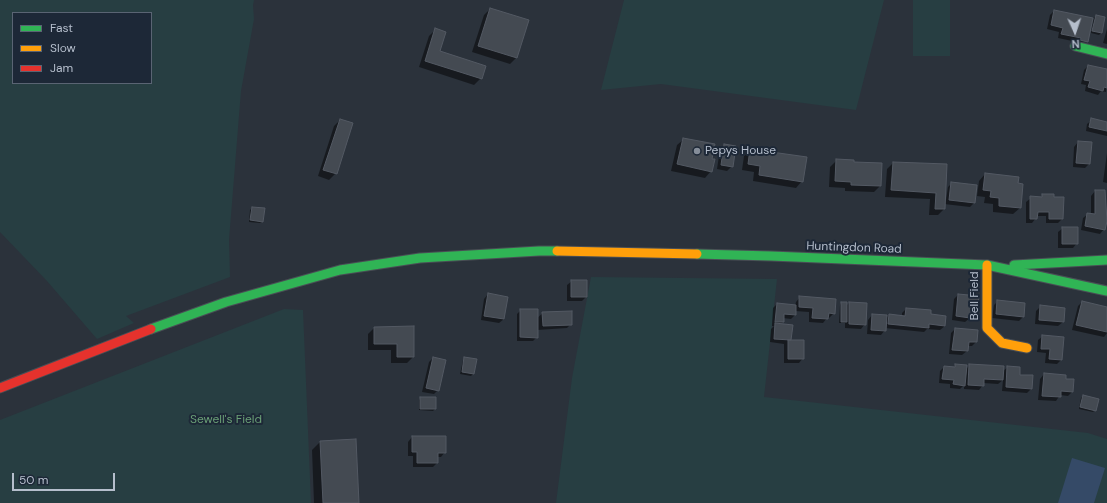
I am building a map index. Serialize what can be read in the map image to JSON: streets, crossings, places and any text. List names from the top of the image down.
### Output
{
  "streets": {
    "main road": ["Huntingdon Road", "Bell Field"]
  },
  "crossings": [
    ["Huntingdon Road", "Bell Field"]
  ],
  "parks": ["Sewell's Field"],
  "places": ["Pepys House"],
  "legend": ["Fast", "Slow", "Jam"],
  "scale_bar": "50 m",
  "north": "bottom"
}
